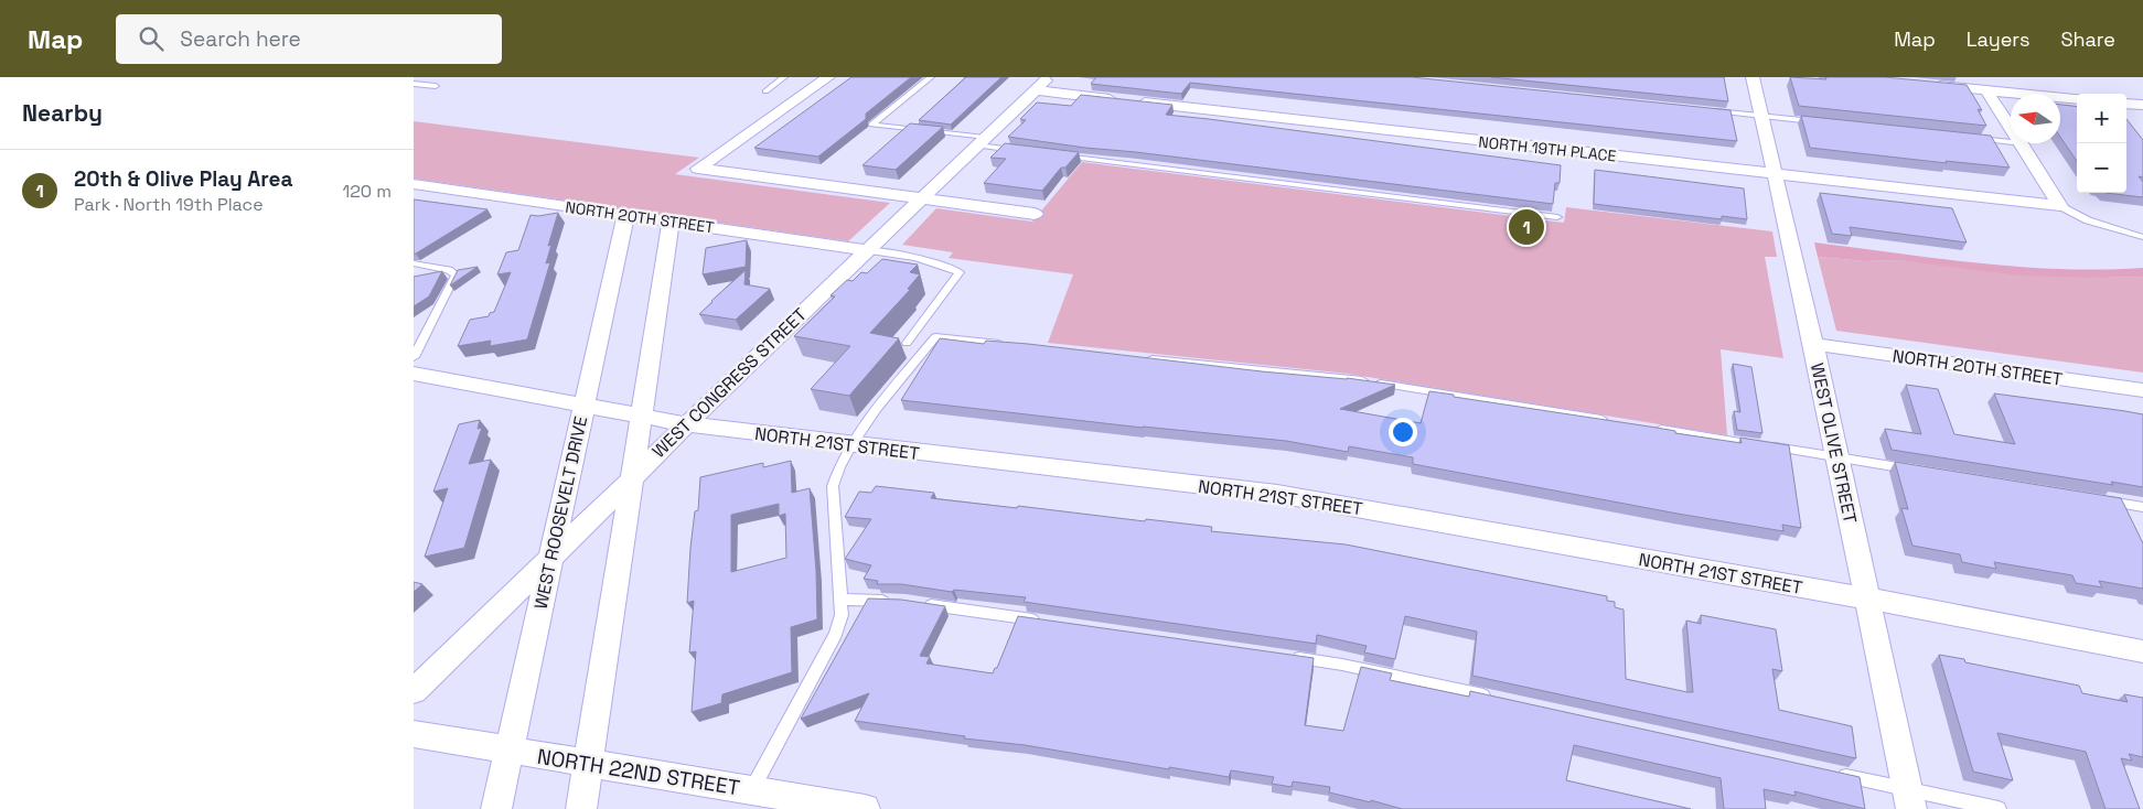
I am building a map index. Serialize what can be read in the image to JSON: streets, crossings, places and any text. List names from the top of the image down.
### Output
{
  "streets": {
    "street": [
      "NORTH 19TH PLACE",
      "NORTH 20TH STREET",
      "WEST CONGRESS STREET",
      "NORTH 21ST STREET",
      "WEST OLIVE STREET",
      "WEST ROOSEVELT DRIVE",
      "NORTH 22ND STREET"
    ]
  },
  "crossings": [
    ["NORTH 19TH PLACE", "WEST CONGRESS STREET"],
    ["NORTH 19TH PLACE", "WEST OLIVE STREET"],
    ["NORTH 20TH STREET", "WEST CONGRESS STREET"],
    ["NORTH 20TH STREET", "WEST OLIVE STREET"],
    ["NORTH 20TH STREET", "WEST ROOSEVELT DRIVE"],
    ["WEST CONGRESS STREET", "NORTH 21ST STREET"],
    ["WEST CONGRESS STREET", "WEST ROOSEVELT DRIVE"],
    ["NORTH 21ST STREET", "WEST OLIVE STREET"],
    ["NORTH 21ST STREET", "WEST ROOSEVELT DRIVE"],
    ["WEST ROOSEVELT DRIVE", "NORTH 22ND STREET"]
  ],
  "north": "left",
  "page": {
    "header": "Map",
    "search": "Search here",
    "nav": ["Map", "Layers", "Share"],
    "heading": "Nearby",
    "map_buttons": ["+", "−"],
    "list": [
      {
        "mark": "1",
        "name": "20th & Olive Play Area",
        "note": "Park · North 19th Place",
        "value": "120 m"
      }
    ],
    "pins": "1"
  }
}
